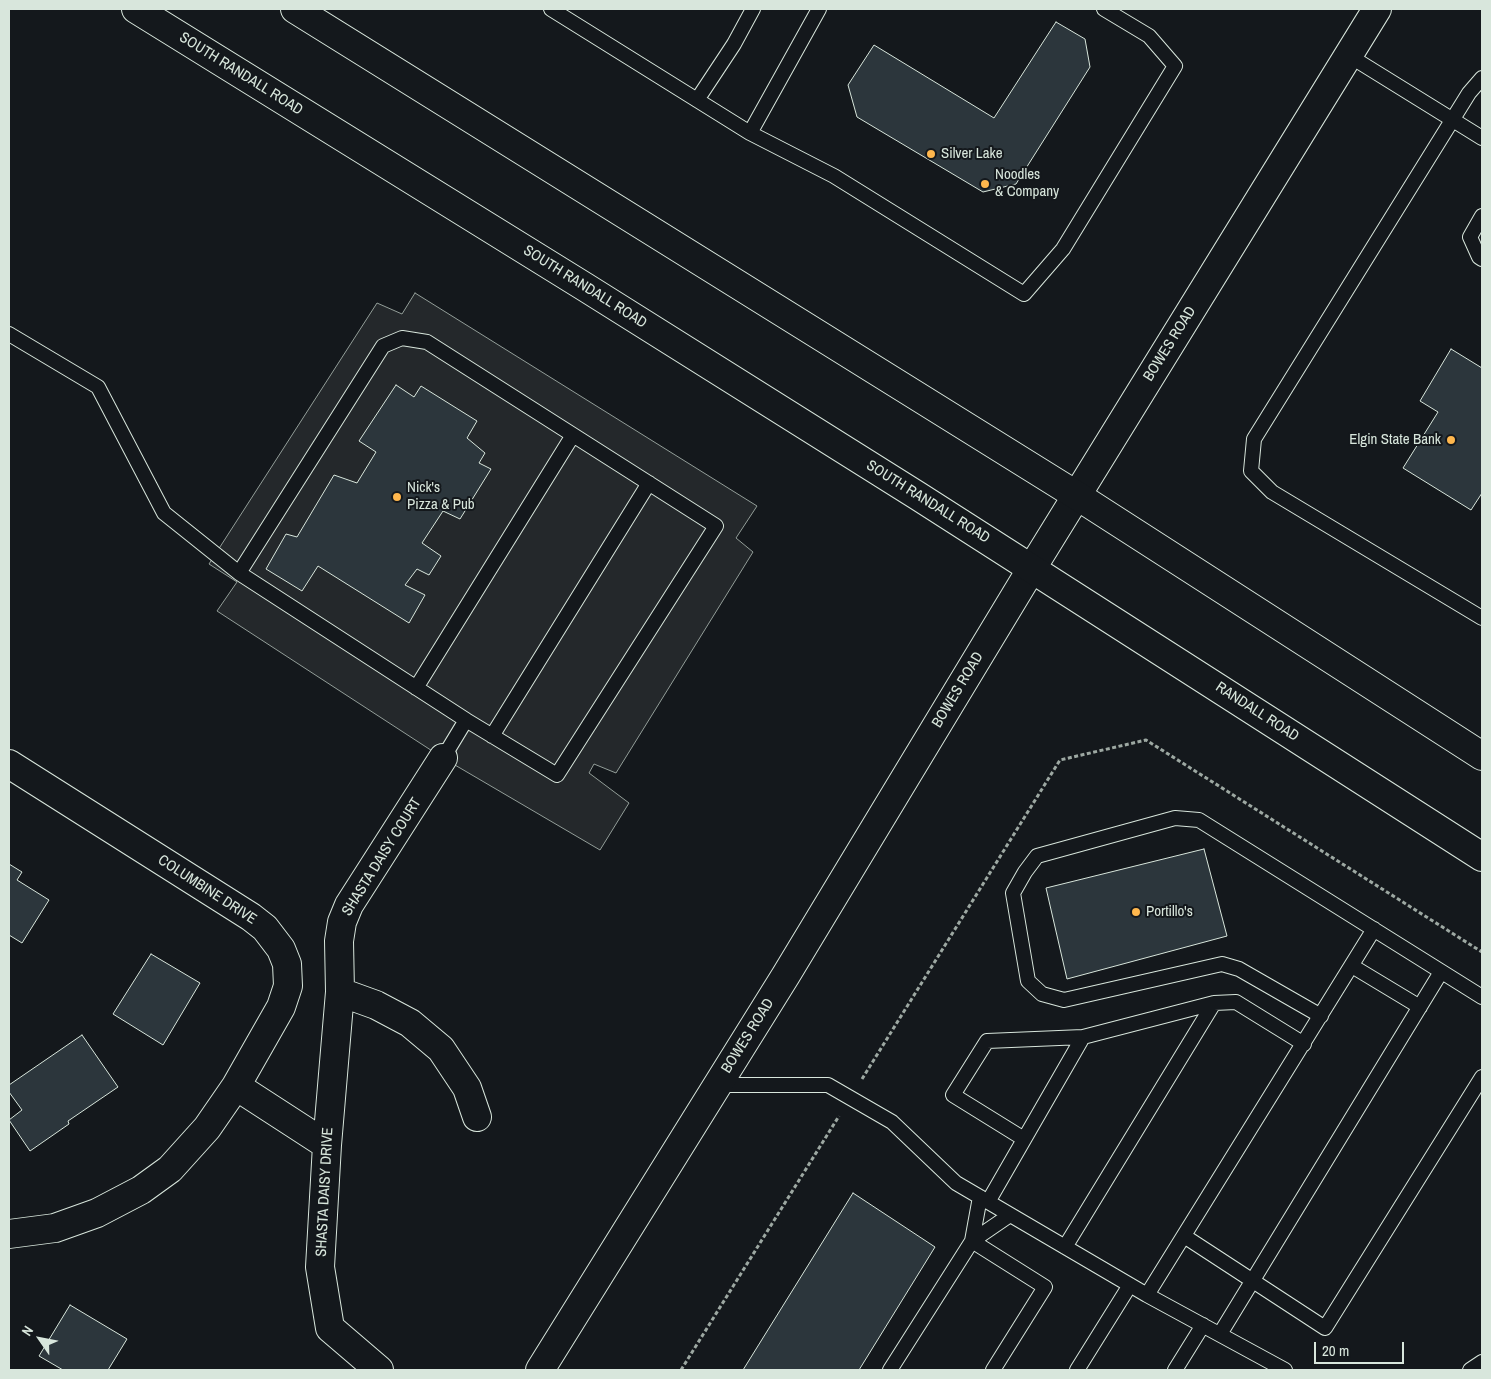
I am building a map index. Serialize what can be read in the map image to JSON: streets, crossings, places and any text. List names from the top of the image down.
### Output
{
  "streets": {
    "main road": [
      "SOUTH RANDALL ROAD",
      "BOWES ROAD",
      "RANDALL ROAD",
      "SHASTA DAISY COURT",
      "COLUMBINE DRIVE",
      "SHASTA DAISY DRIVE"
    ]
  },
  "crossings": [
    ["SOUTH RANDALL ROAD", "BOWES ROAD"],
    ["SOUTH RANDALL ROAD", "RANDALL ROAD"],
    ["BOWES ROAD", "RANDALL ROAD"],
    ["SHASTA DAISY COURT", "SHASTA DAISY DRIVE"]
  ],
  "places": [
    "Silver Lake",
    "Noodles & Company",
    "Elgin State Bank",
    "Nick's Pizza & Pub",
    "Portillo's"
  ],
  "scale_bar": "20 m",
  "north": "top left"
}
